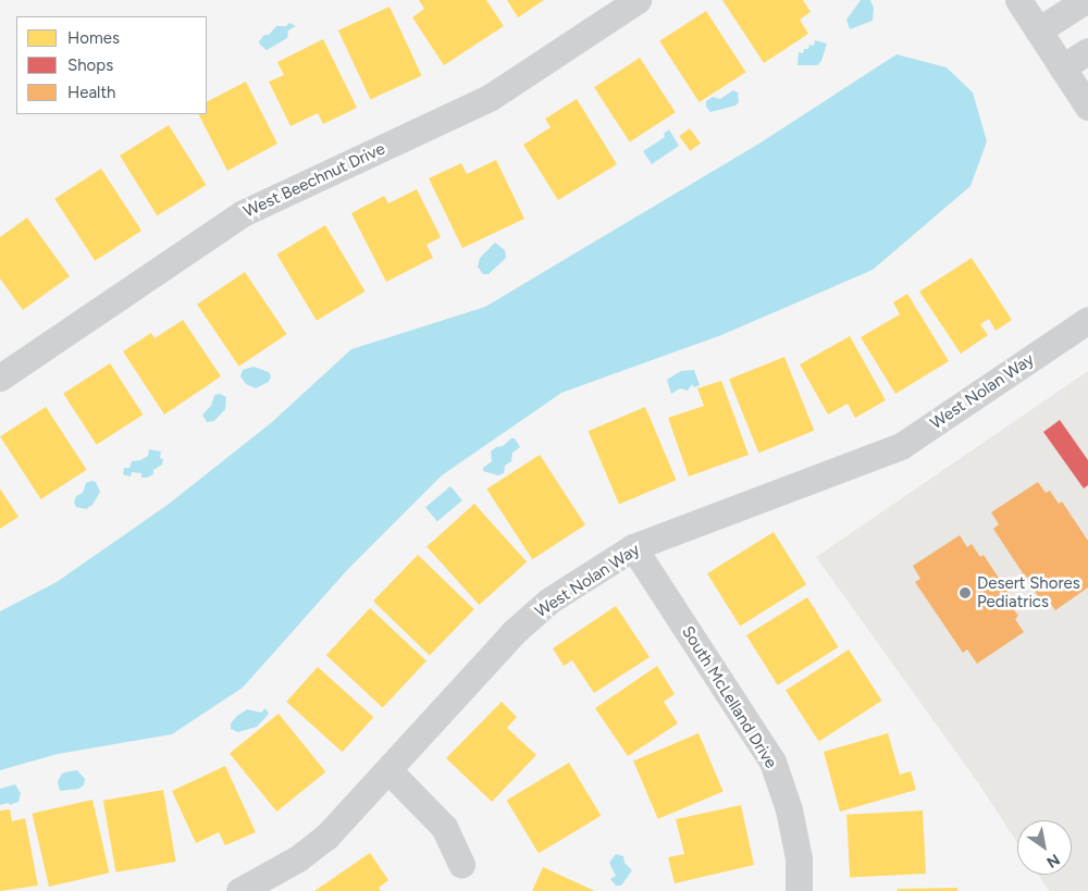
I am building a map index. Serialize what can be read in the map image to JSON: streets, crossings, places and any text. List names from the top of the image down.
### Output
{
  "streets": {
    "street": ["West Beechnut Drive", "West Nolan Way", "South McLelland Drive"]
  },
  "crossings": [
    ["West Nolan Way", "South McLelland Drive"]
  ],
  "places": ["Desert Shores Pediatrics"],
  "legend": ["Homes", "Shops", "Health"],
  "north": "bottom right"
}
